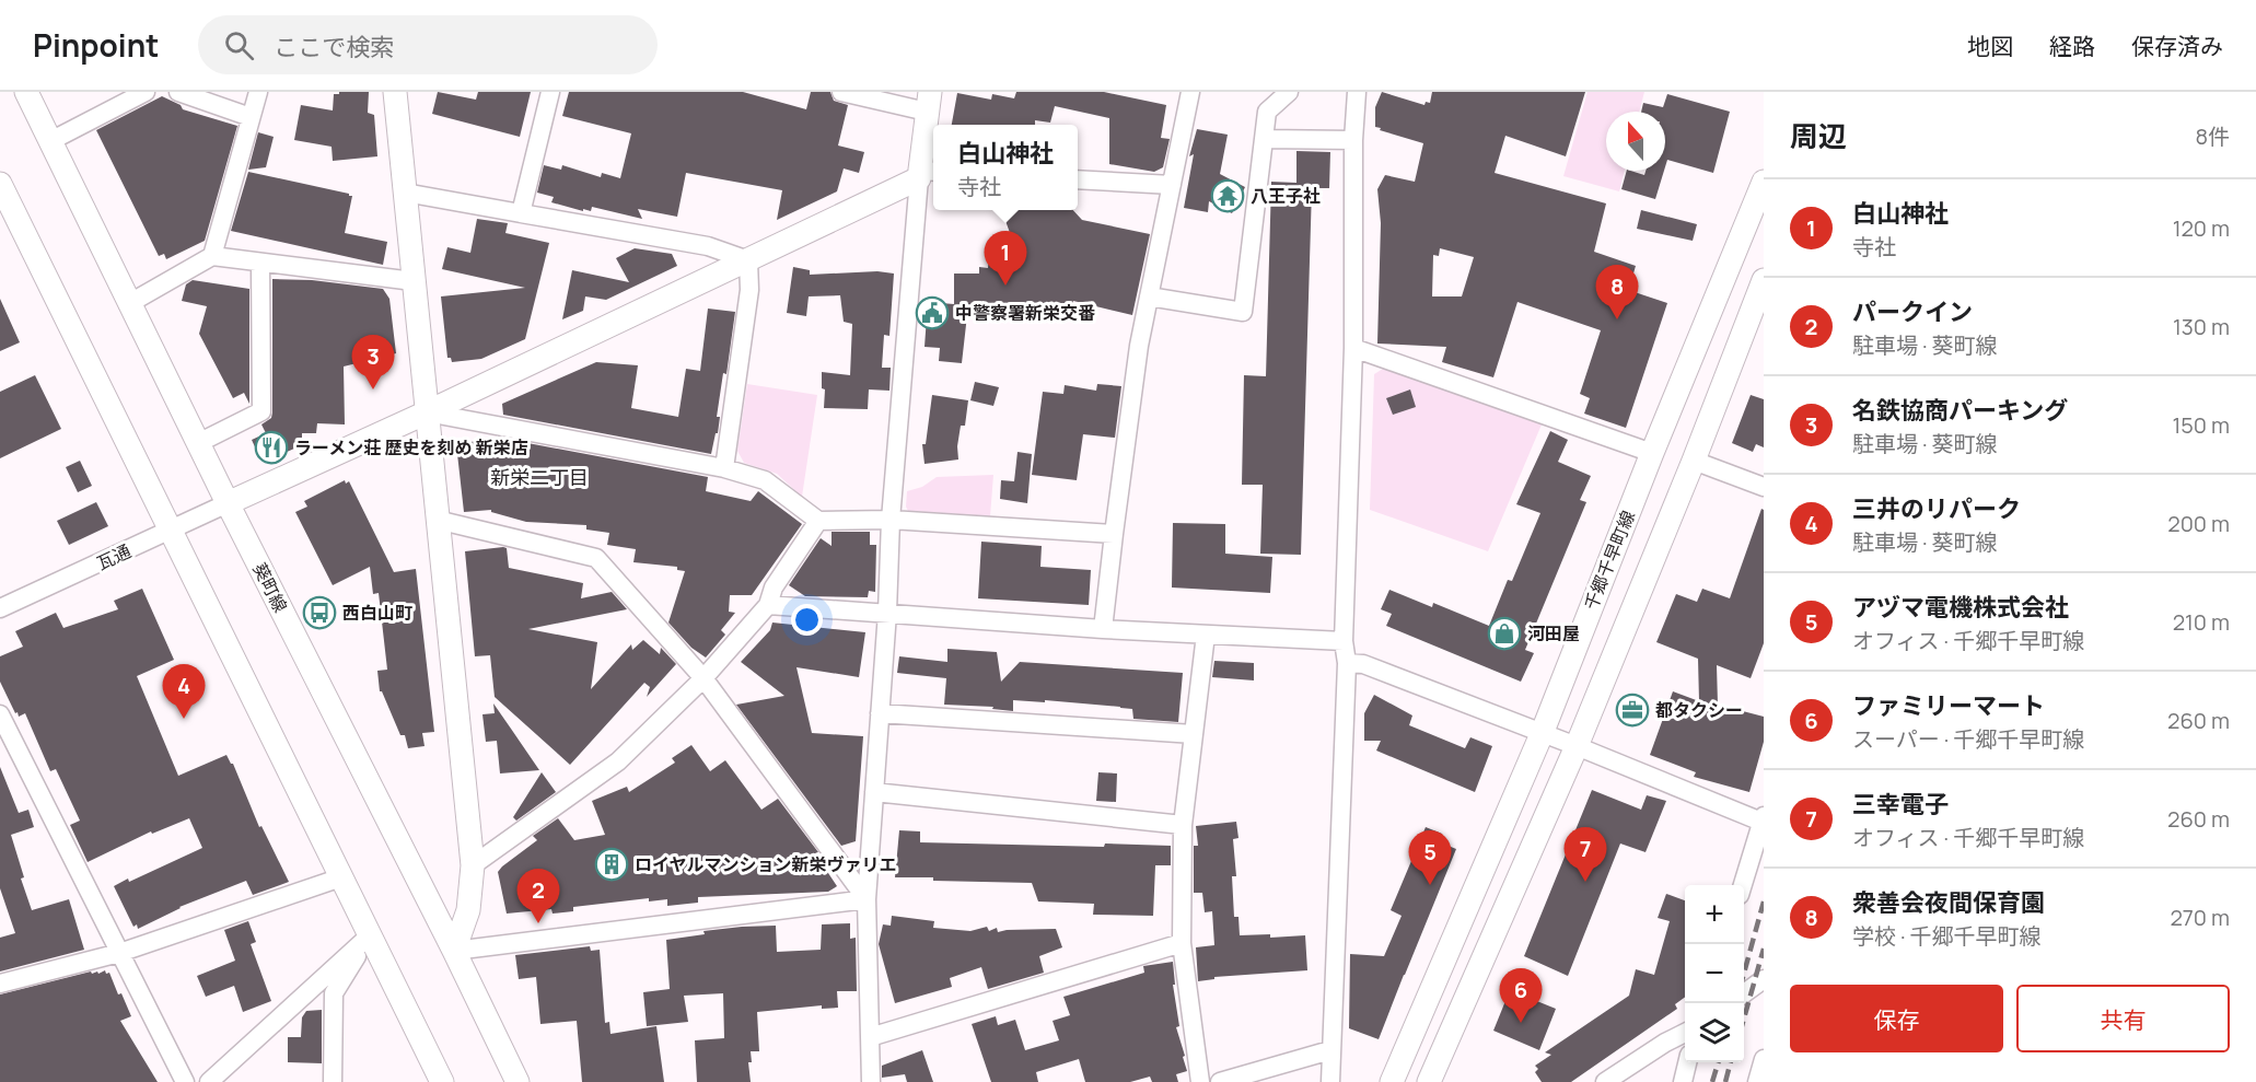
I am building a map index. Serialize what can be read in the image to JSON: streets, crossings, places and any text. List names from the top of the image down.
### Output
{
  "streets": {
    "street": ["瓦通", "千郷千早町線", "葵町線"]
  },
  "crossings": [
    ["瓦通", "葵町線"]
  ],
  "districts": ["新栄二丁目"],
  "places": {
    "temple": ["八王子社"],
    "public building": ["中警察署新栄交番"],
    "restaurant": ["ラーメン荘 歴史を刻め 新栄店"],
    "bus stop": ["西白山町"],
    "shop": ["河田屋"],
    "office": ["都タクシー"],
    "building": ["ロイヤルマンション新栄ヴァリエ"]
  },
  "north": "top",
  "page": {
    "header": "Pinpoint",
    "search": "ここで検索",
    "nav": ["地図", "経路", "保存済み"],
    "heading": ["周辺", "8件"],
    "popup": ["白山神社", "寺社"],
    "list": [
      {
        "mark": "1",
        "name": "白山神社",
        "note": "寺社",
        "value": "120 m"
      },
      {
        "mark": "2",
        "name": "パークイン",
        "note": "駐車場 · 葵町線",
        "value": "130 m"
      },
      {
        "mark": "3",
        "name": "名鉄協商パーキング",
        "note": "駐車場 · 葵町線",
        "value": "150 m"
      },
      {
        "mark": "4",
        "name": "三井のリパーク",
        "note": "駐車場 · 葵町線",
        "value": "200 m"
      },
      {
        "mark": "5",
        "name": "アヅマ電機株式会社",
        "note": "オフィス · 千郷千早町線",
        "value": "210 m"
      },
      {
        "mark": "6",
        "name": "ファミリーマート",
        "note": "スーパー · 千郷千早町線",
        "value": "260 m"
      },
      {
        "mark": "7",
        "name": "三幸電子",
        "note": "オフィス · 千郷千早町線",
        "value": "260 m"
      },
      {
        "mark": "8",
        "name": "衆善会夜間保育園",
        "note": "学校 · 千郷千早町線",
        "value": "270 m"
      }
    ],
    "pins": [
      "1",
      "8",
      "3",
      "4",
      "7",
      "5",
      "2",
      "6"
    ],
    "map_buttons": ["+", "−"],
    "buttons": ["保存", "共有"]
  }
}
